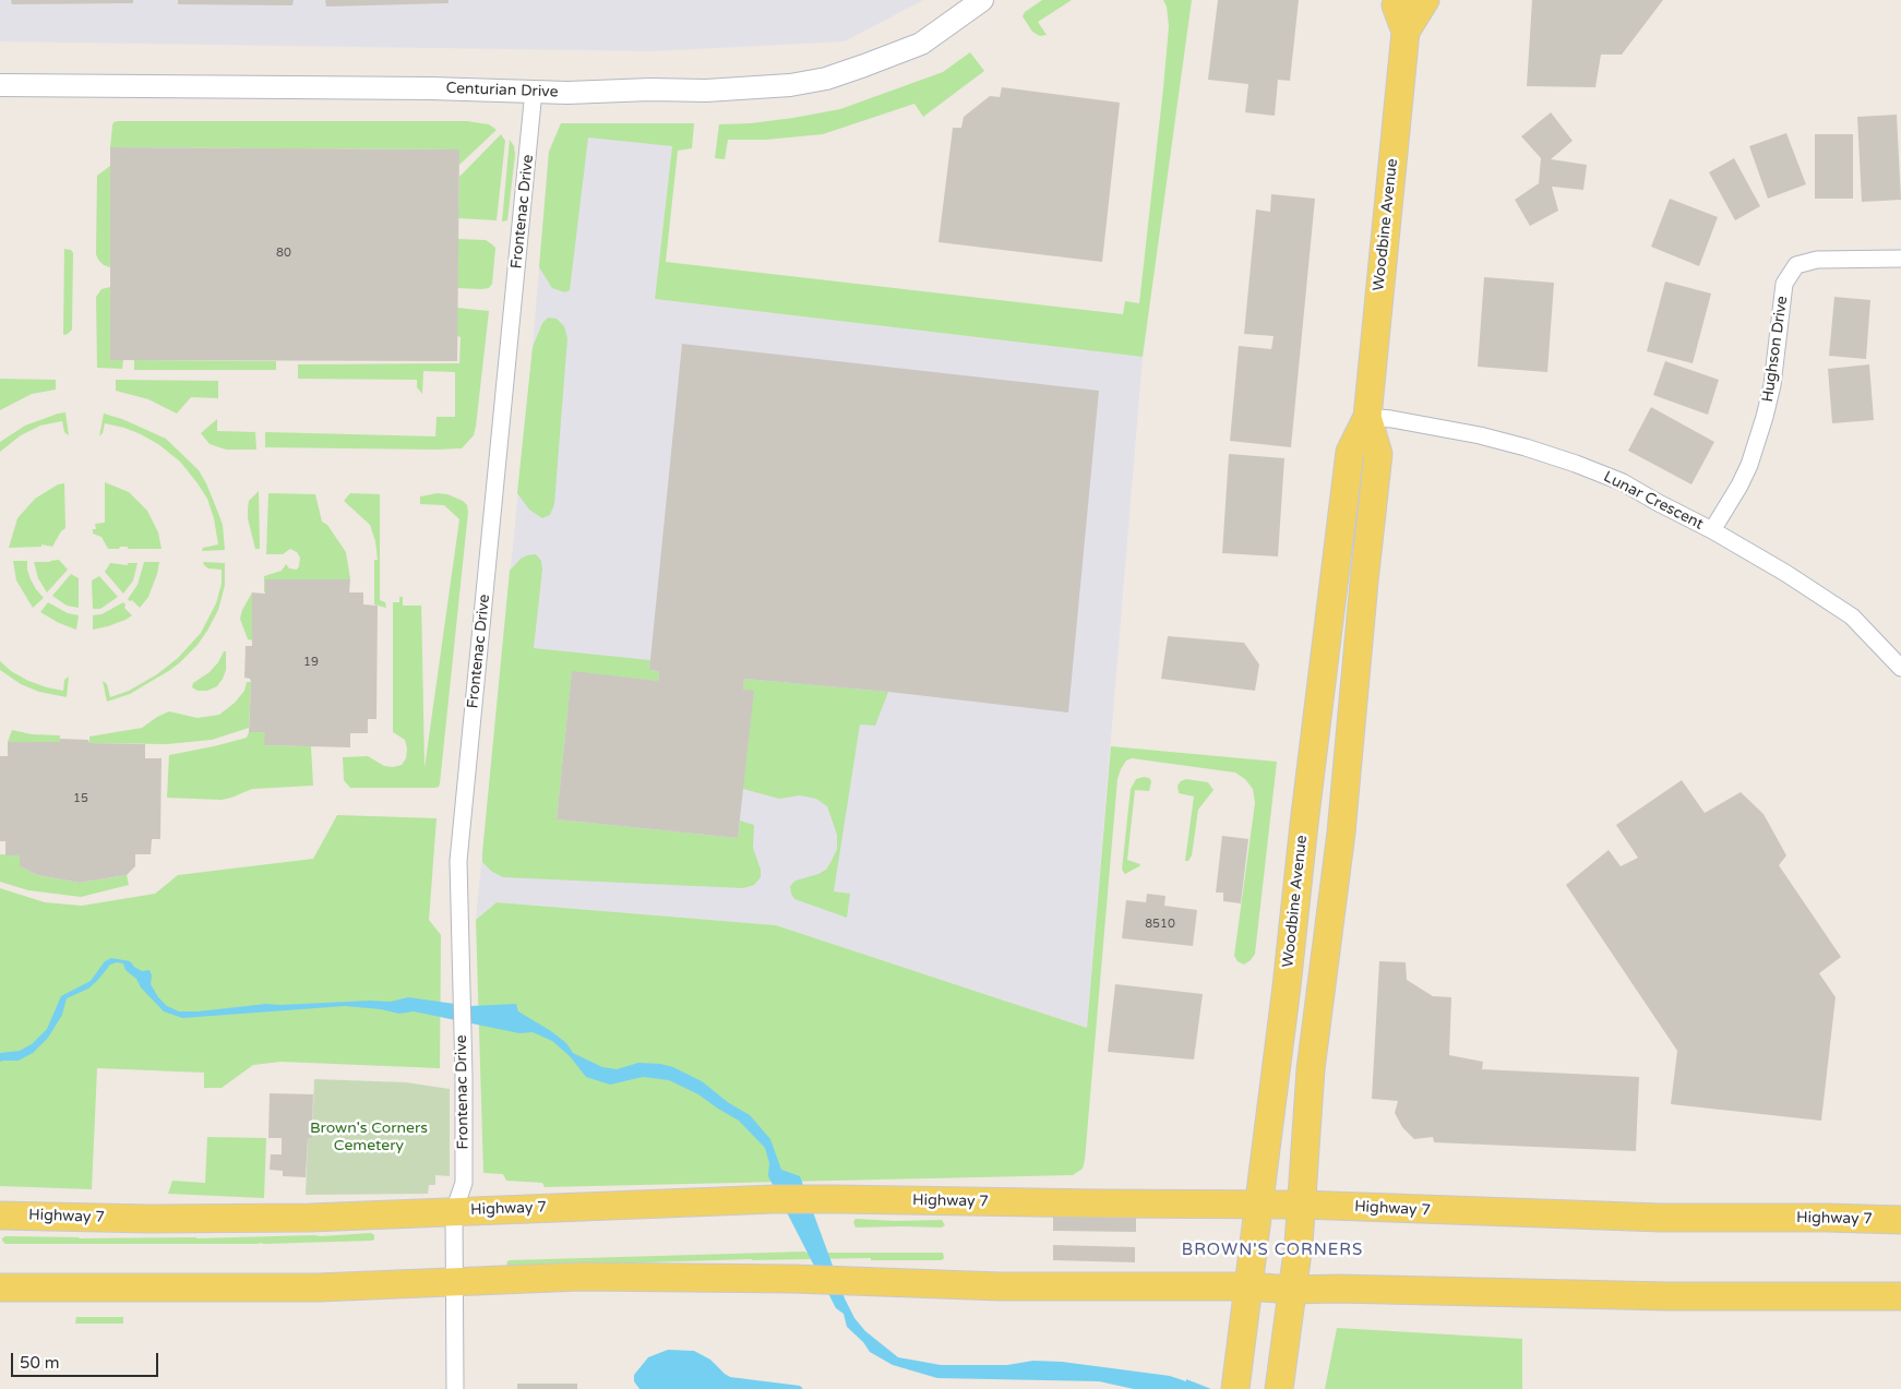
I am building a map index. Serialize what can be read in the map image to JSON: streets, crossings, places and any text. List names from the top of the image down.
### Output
{
  "streets": {
    "main road": ["Woodbine Avenue", "Highway 7"],
    "street": [
      "Centurian Drive",
      "Frontenac Drive",
      "Hughson Drive",
      "Lunar Crescent"
    ]
  },
  "crossings": [
    ["Centurian Drive", "Frontenac Drive"],
    ["Frontenac Drive", "Highway 7"],
    ["Woodbine Avenue", "Lunar Crescent"],
    ["Woodbine Avenue", "Highway 7"],
    ["Hughson Drive", "Lunar Crescent"]
  ],
  "districts": ["BROWN'S CORNERS"],
  "parks": ["Brown's Corners Cemetery"],
  "house_numbers": [
    "80",
    "19",
    "15",
    "8510"
  ],
  "scale_bar": "50 m"
}
